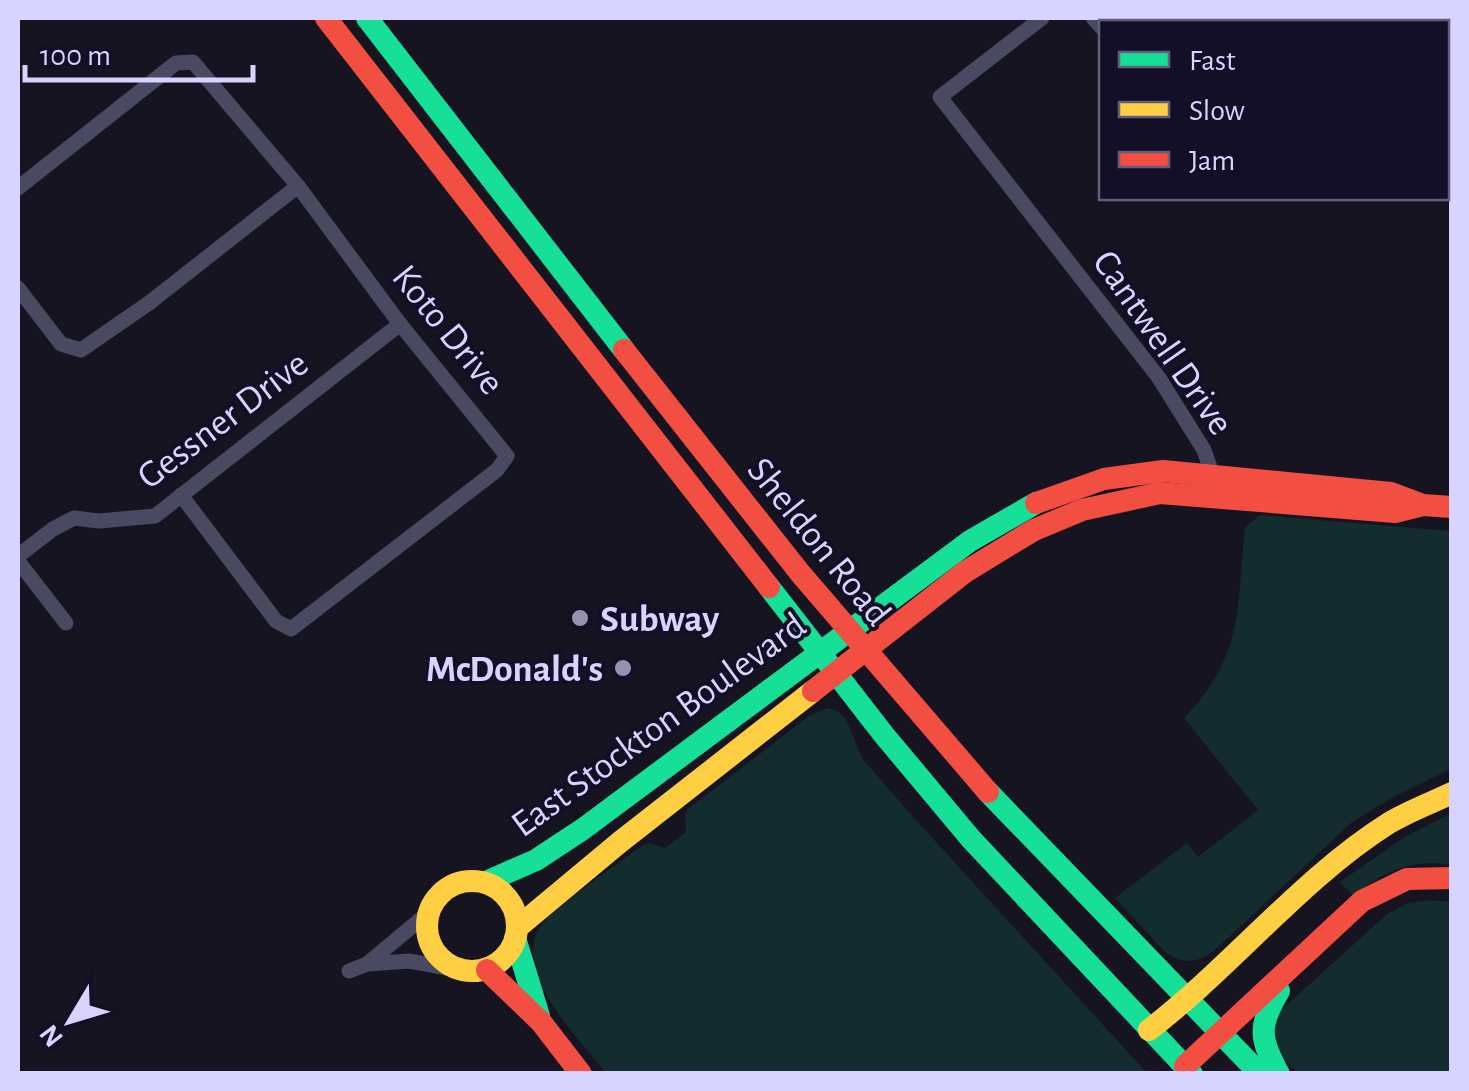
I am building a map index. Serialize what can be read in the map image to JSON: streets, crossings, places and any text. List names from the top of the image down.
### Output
{
  "streets": {
    "main road": ["Sheldon Road", "East Stockton Boulevard"],
    "street": ["Koto Drive", "Cantwell Drive", "Gessner Drive"]
  },
  "crossings": [
    ["Koto Drive", "Gessner Drive"],
    ["Cantwell Drive", "East Stockton Boulevard"],
    ["Sheldon Road", "East Stockton Boulevard"]
  ],
  "places": ["Subway", "McDonald's"],
  "legend": ["Fast", "Slow", "Jam"],
  "scale_bar": "100 m",
  "north": "bottom left"
}
